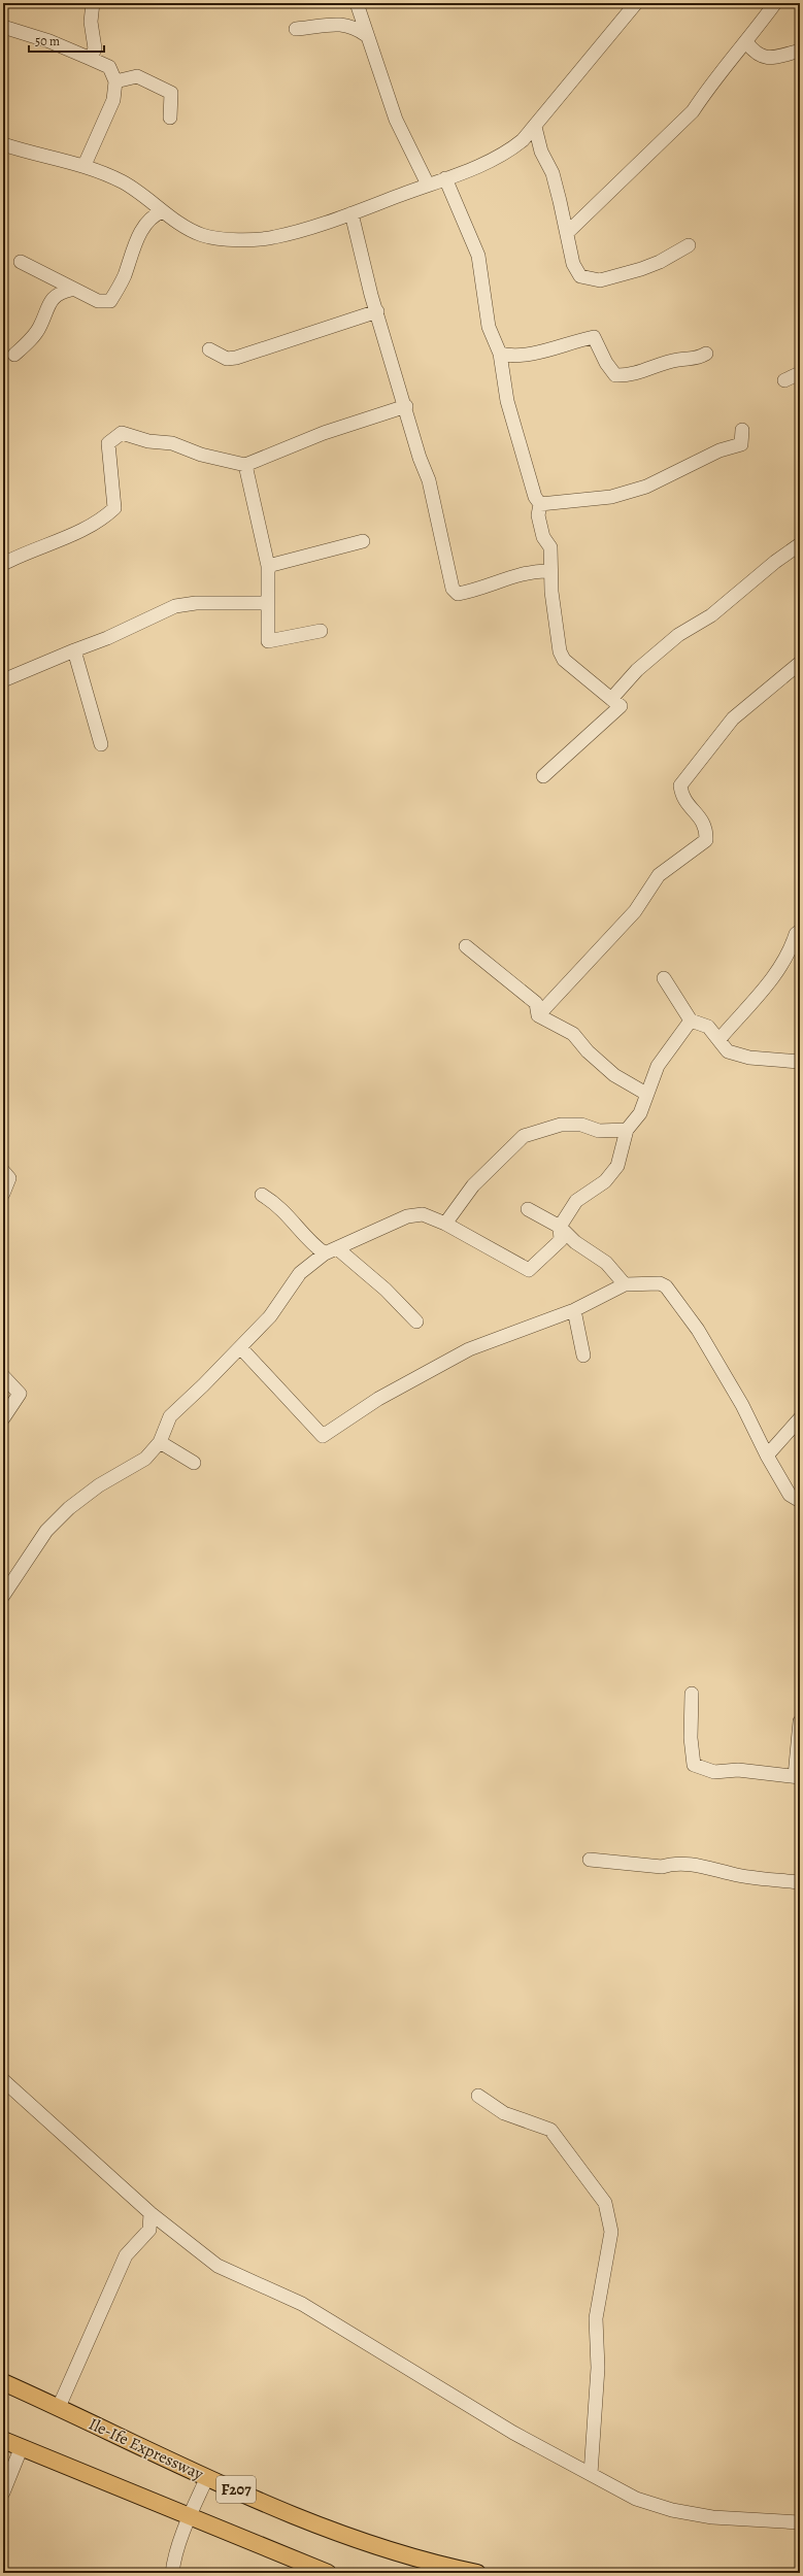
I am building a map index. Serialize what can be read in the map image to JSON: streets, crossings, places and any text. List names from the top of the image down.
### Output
{
  "streets": {
    "main road": ["Ile-Ife Expressway", "F207"]
  },
  "scale_bar": "50 m"
}
